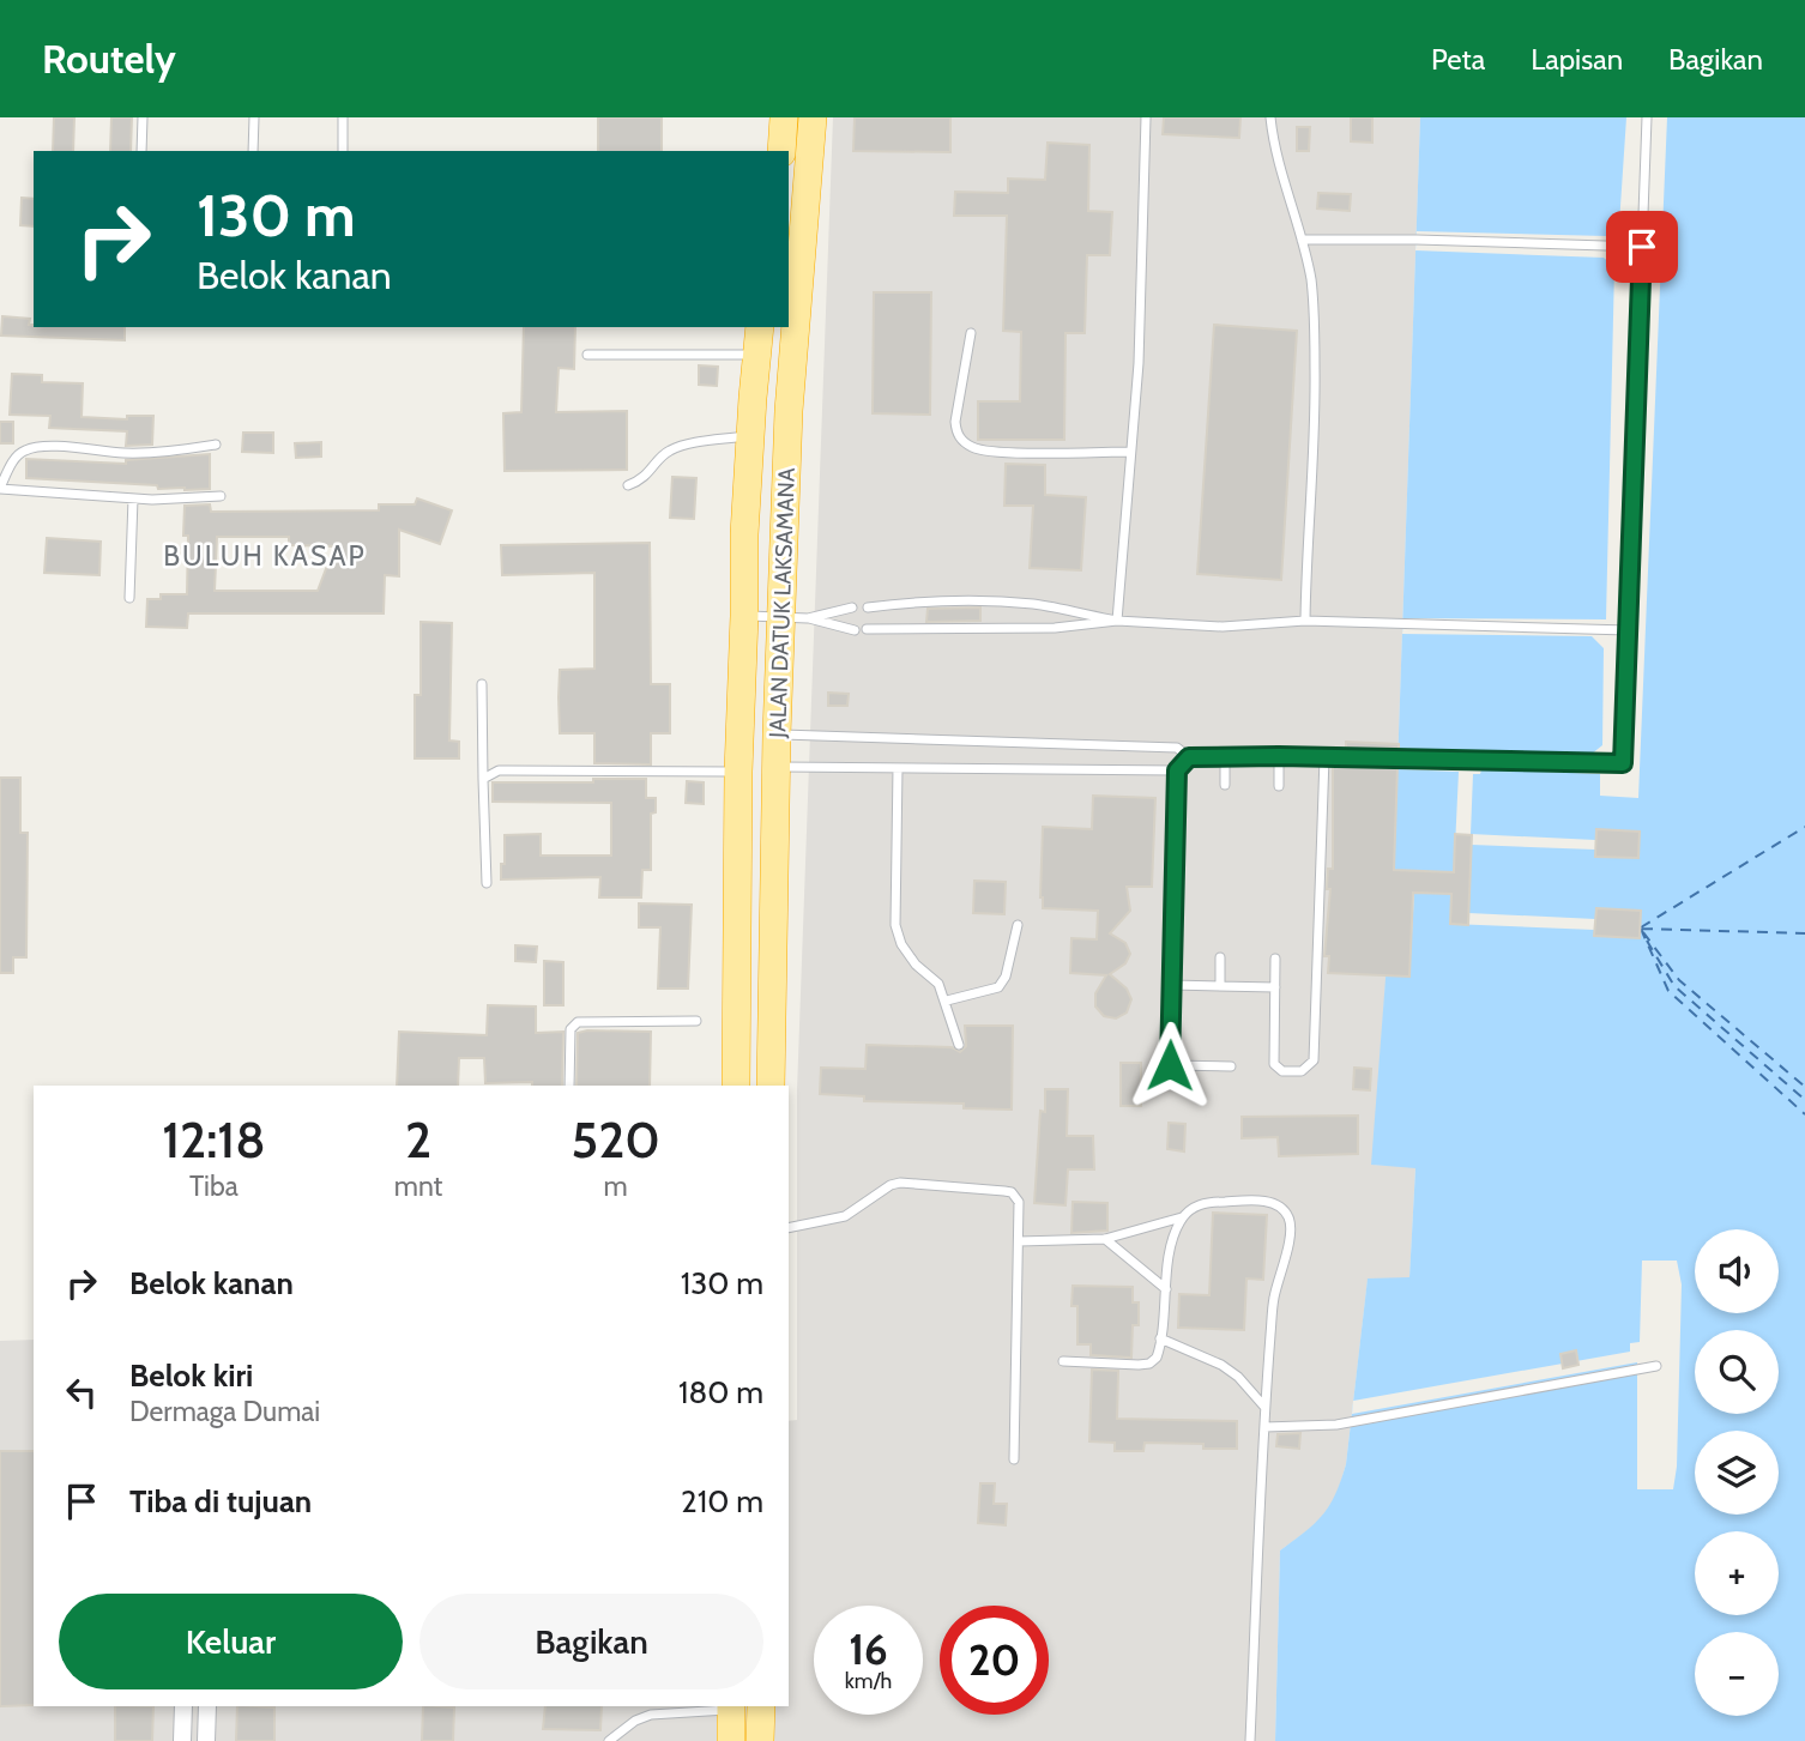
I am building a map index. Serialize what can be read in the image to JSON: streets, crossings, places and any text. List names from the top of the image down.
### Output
{
  "streets": {
    "highway": ["JALAN DATUK LAKSAMANA"]
  },
  "districts": ["BULUH KASAP"],
  "page": {
    "header": "Routely",
    "nav": ["Peta", "Lapisan", "Bagikan"],
    "turn": ["130 m", "Belok kanan"],
    "eta": [
      "12:18",
      "Tiba",
      "2",
      "mnt",
      "520",
      "m"
    ],
    "list": [
      {
        "name": "Belok kanan",
        "value": "130 m"
      },
      {
        "name": "Belok kiri",
        "note": "Dermaga Dumai",
        "value": "180 m"
      },
      {
        "name": "Tiba di tujuan",
        "value": "210 m"
      }
    ],
    "map_buttons": ["+", "−"],
    "buttons": ["Keluar", "Bagikan"],
    "speed": "16 km/h",
    "limit": "20"
  }
}
